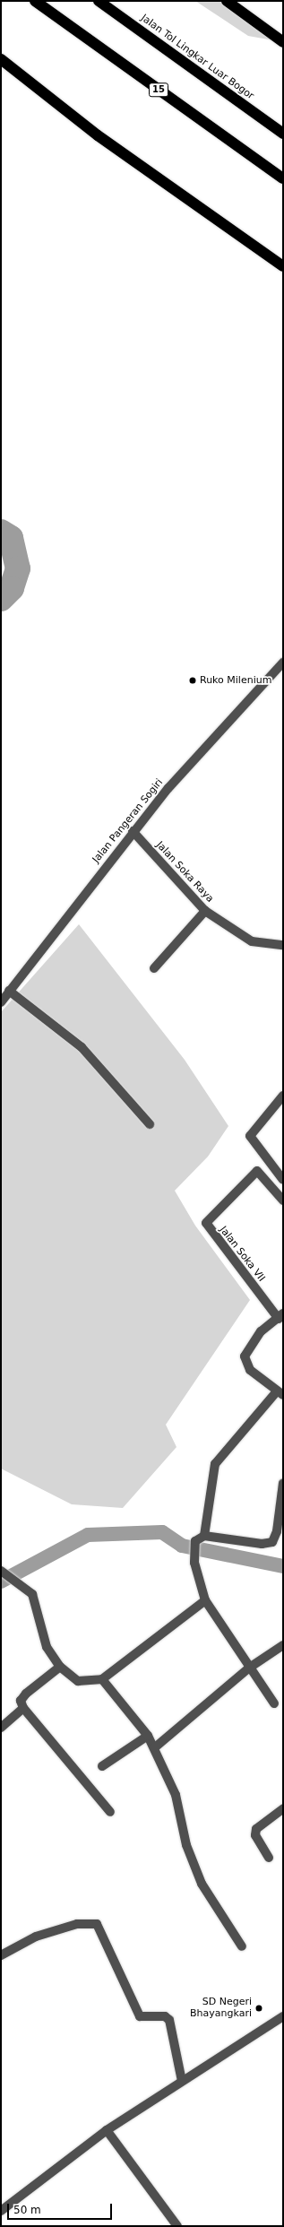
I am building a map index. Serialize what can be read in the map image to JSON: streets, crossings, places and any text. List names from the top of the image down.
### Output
{
  "streets": {
    "highway": ["Jalan Tol Lingkar Luar Bogor", "15"],
    "street": ["Jalan Pangeran Sogiri", "Jalan Soka Raya", "Jalan Soka VII"]
  },
  "crossings": [
    ["Jalan Pangeran Sogiri", "Jalan Soka Raya"]
  ],
  "places": ["Ruko Milenium", "SD Negeri Bhayangkari"],
  "scale_bar": "50 m"
}
